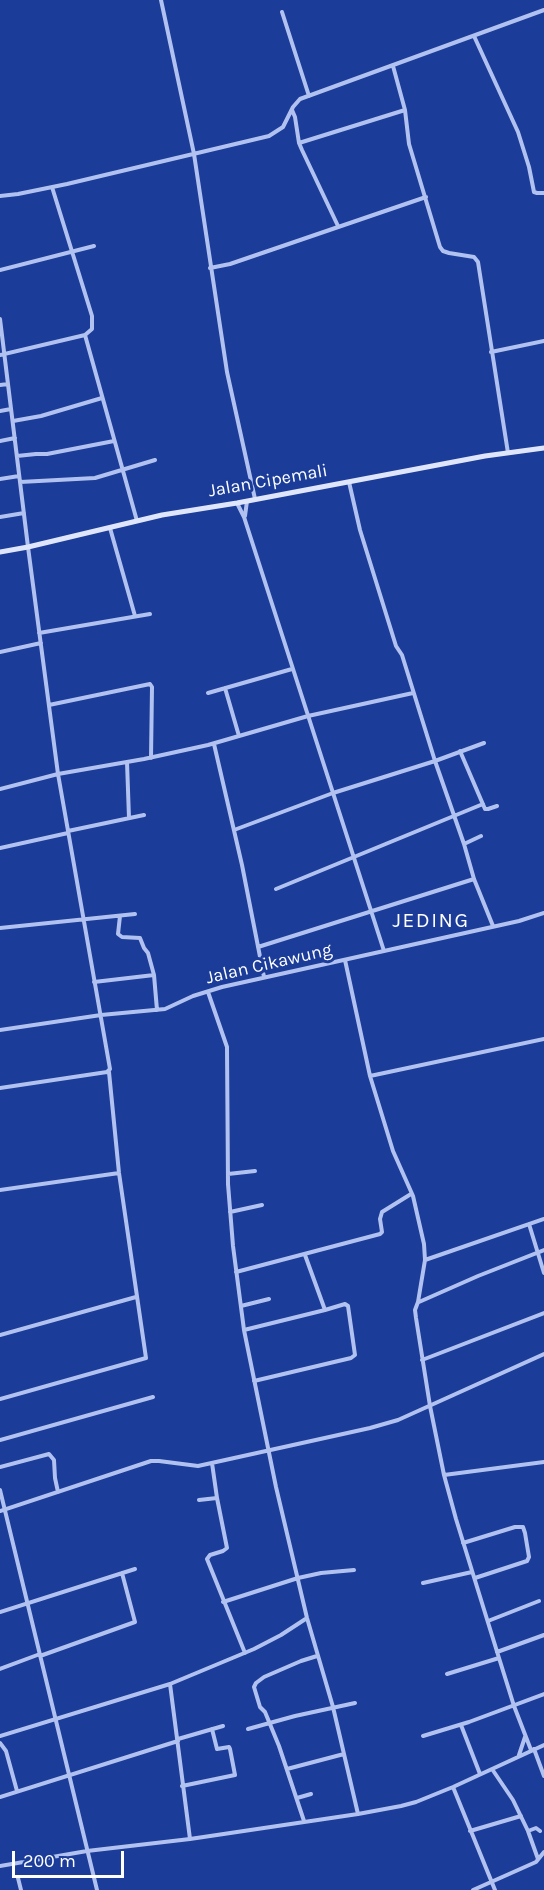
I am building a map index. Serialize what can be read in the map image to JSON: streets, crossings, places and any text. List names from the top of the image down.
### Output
{
  "streets": {
    "main road": ["Jalan Cipemali"],
    "street": ["Jalan Cikawung"]
  },
  "districts": ["JEDING"],
  "scale_bar": "200 m"
}
